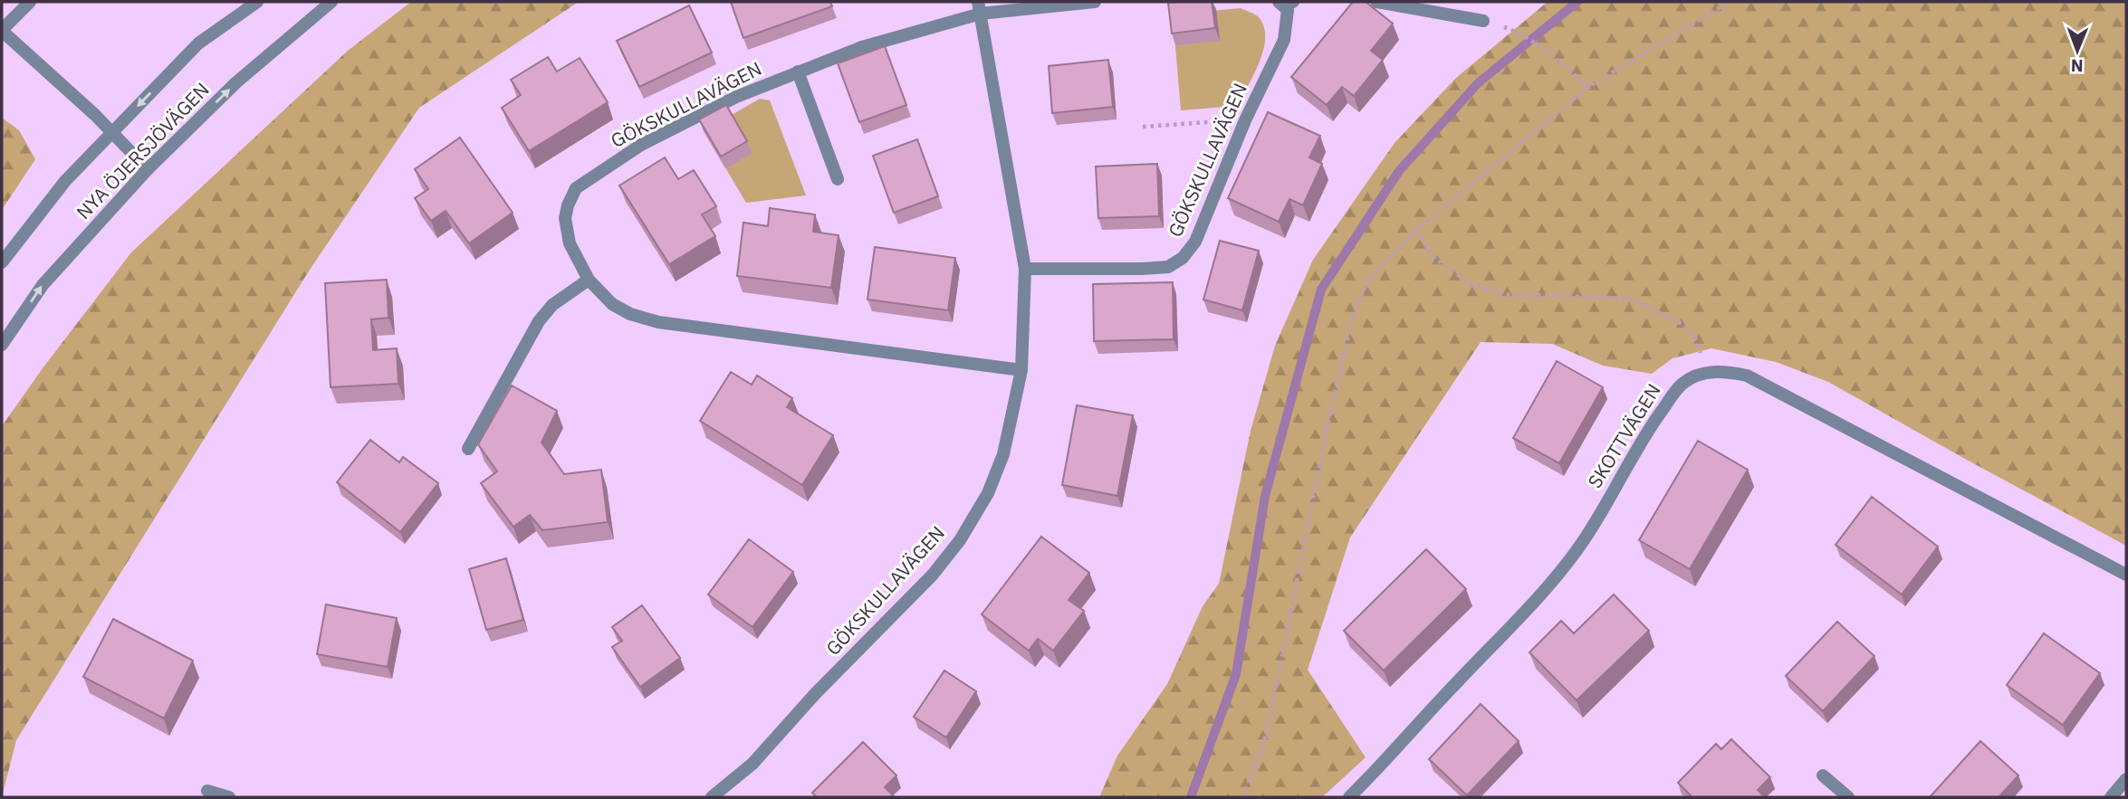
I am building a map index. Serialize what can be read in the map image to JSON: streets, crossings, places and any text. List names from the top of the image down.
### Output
{
  "streets": {
    "street": ["GÖKSKULLAVÄGEN", "NYA ÖJERSJÖVÄGEN", "SKOTTVÄGEN"]
  },
  "north": "bottom"
}
